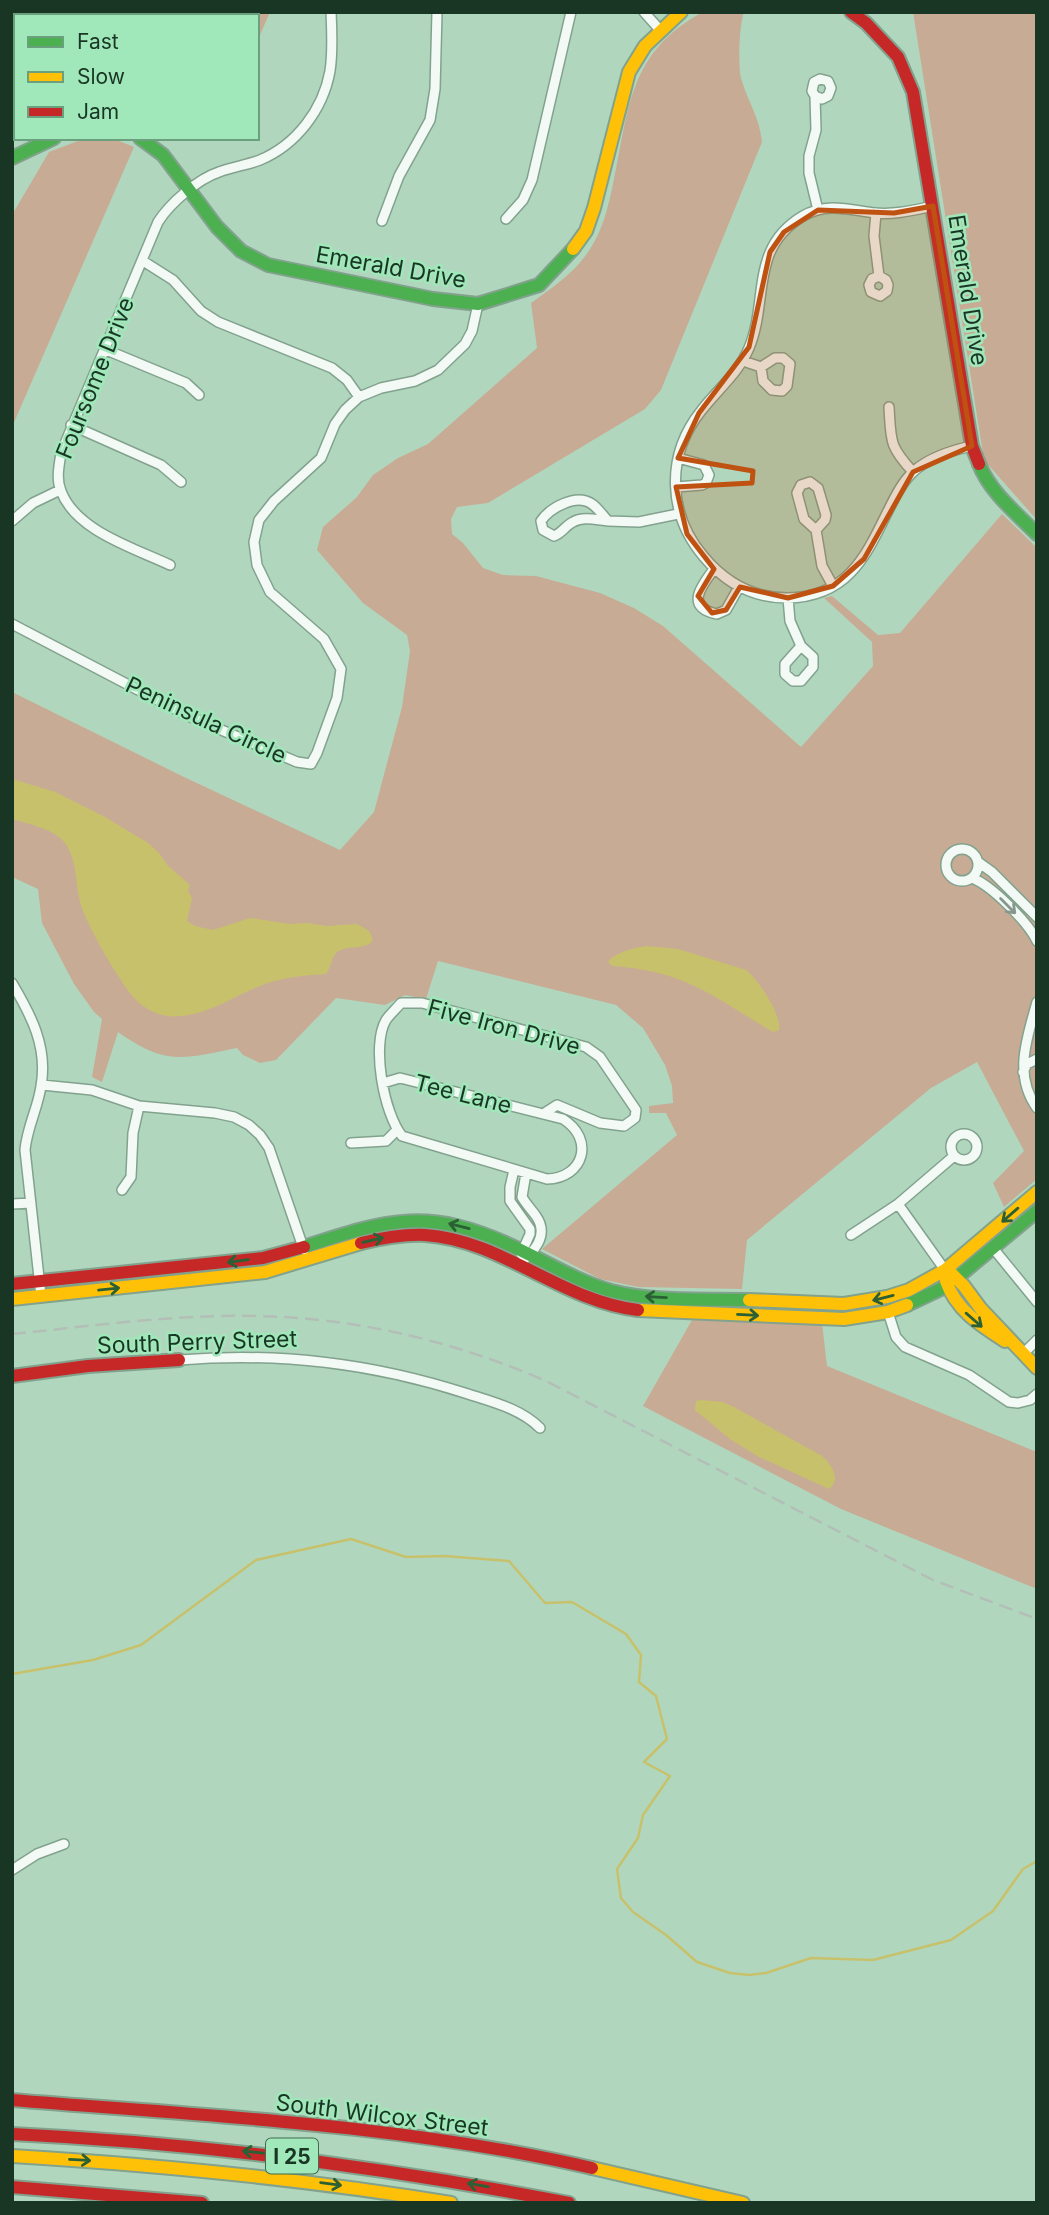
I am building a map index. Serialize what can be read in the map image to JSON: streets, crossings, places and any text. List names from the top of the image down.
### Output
{
  "streets": {
    "main road": [
      "Emerald Drive",
      "South Perry Street",
      "South Wilcox Street",
      "I 25"
    ],
    "street": [
      "Foursome Drive",
      "Peninsula Circle",
      "Five Iron Drive",
      "Tee Lane"
    ]
  },
  "crossings": [
    ["Emerald Drive", "Foursome Drive"],
    ["Emerald Drive", "Peninsula Circle"],
    ["Five Iron Drive", "Tee Lane"]
  ],
  "legend": ["Fast", "Slow", "Jam"]
}
